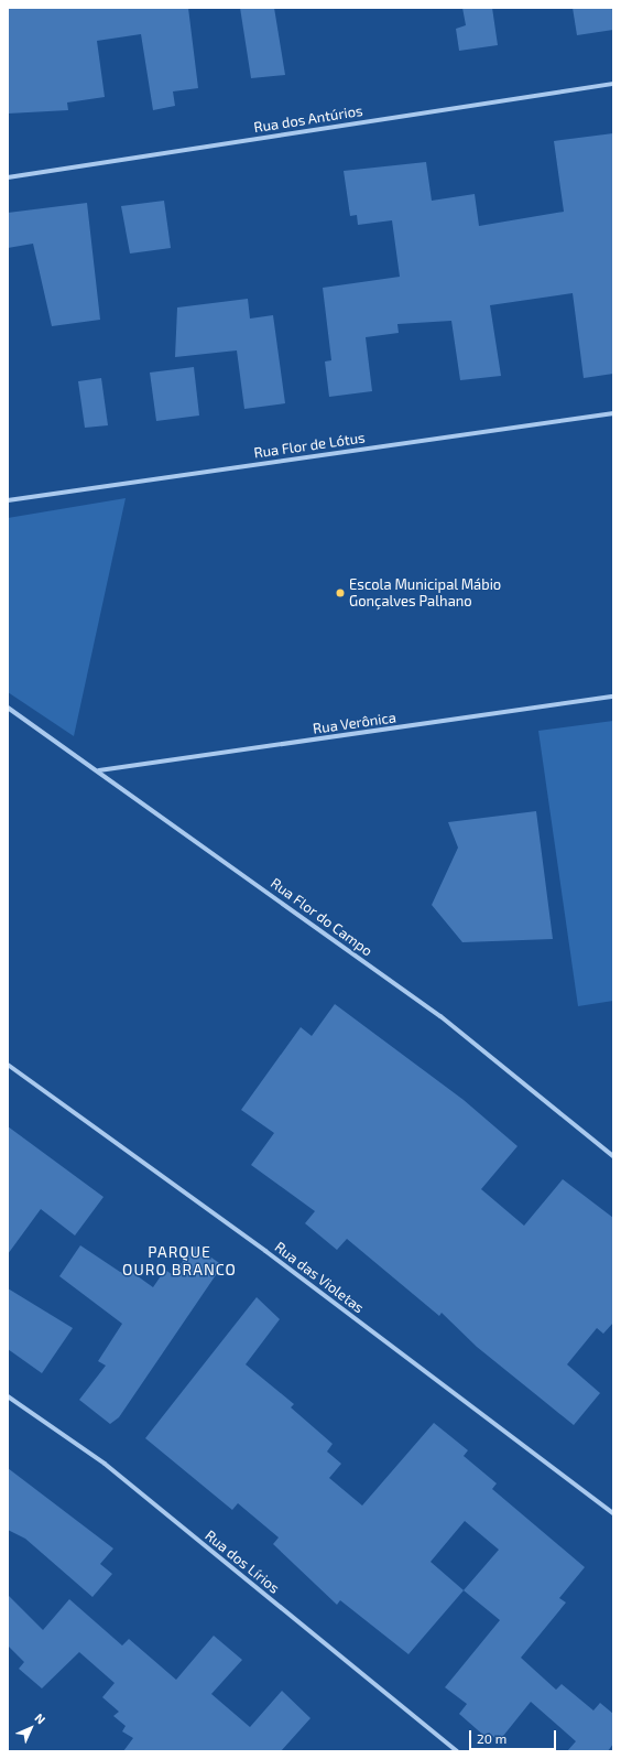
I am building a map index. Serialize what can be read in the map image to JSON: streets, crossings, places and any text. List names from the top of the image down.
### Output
{
  "streets": {
    "street": [
      "Rua dos Antúrios",
      "Rua Flor de Lótus",
      "Rua Verônica",
      "Rua Flor do Campo",
      "Rua das Violetas",
      "Rua dos Lírios"
    ]
  },
  "crossings": [
    ["Rua Verônica", "Rua Flor do Campo"]
  ],
  "districts": ["PARQUE OURO BRANCO"],
  "places": ["Escola Municipal Mábio Gonçalves Palhano"],
  "scale_bar": "20 m",
  "north": "top right"
}
